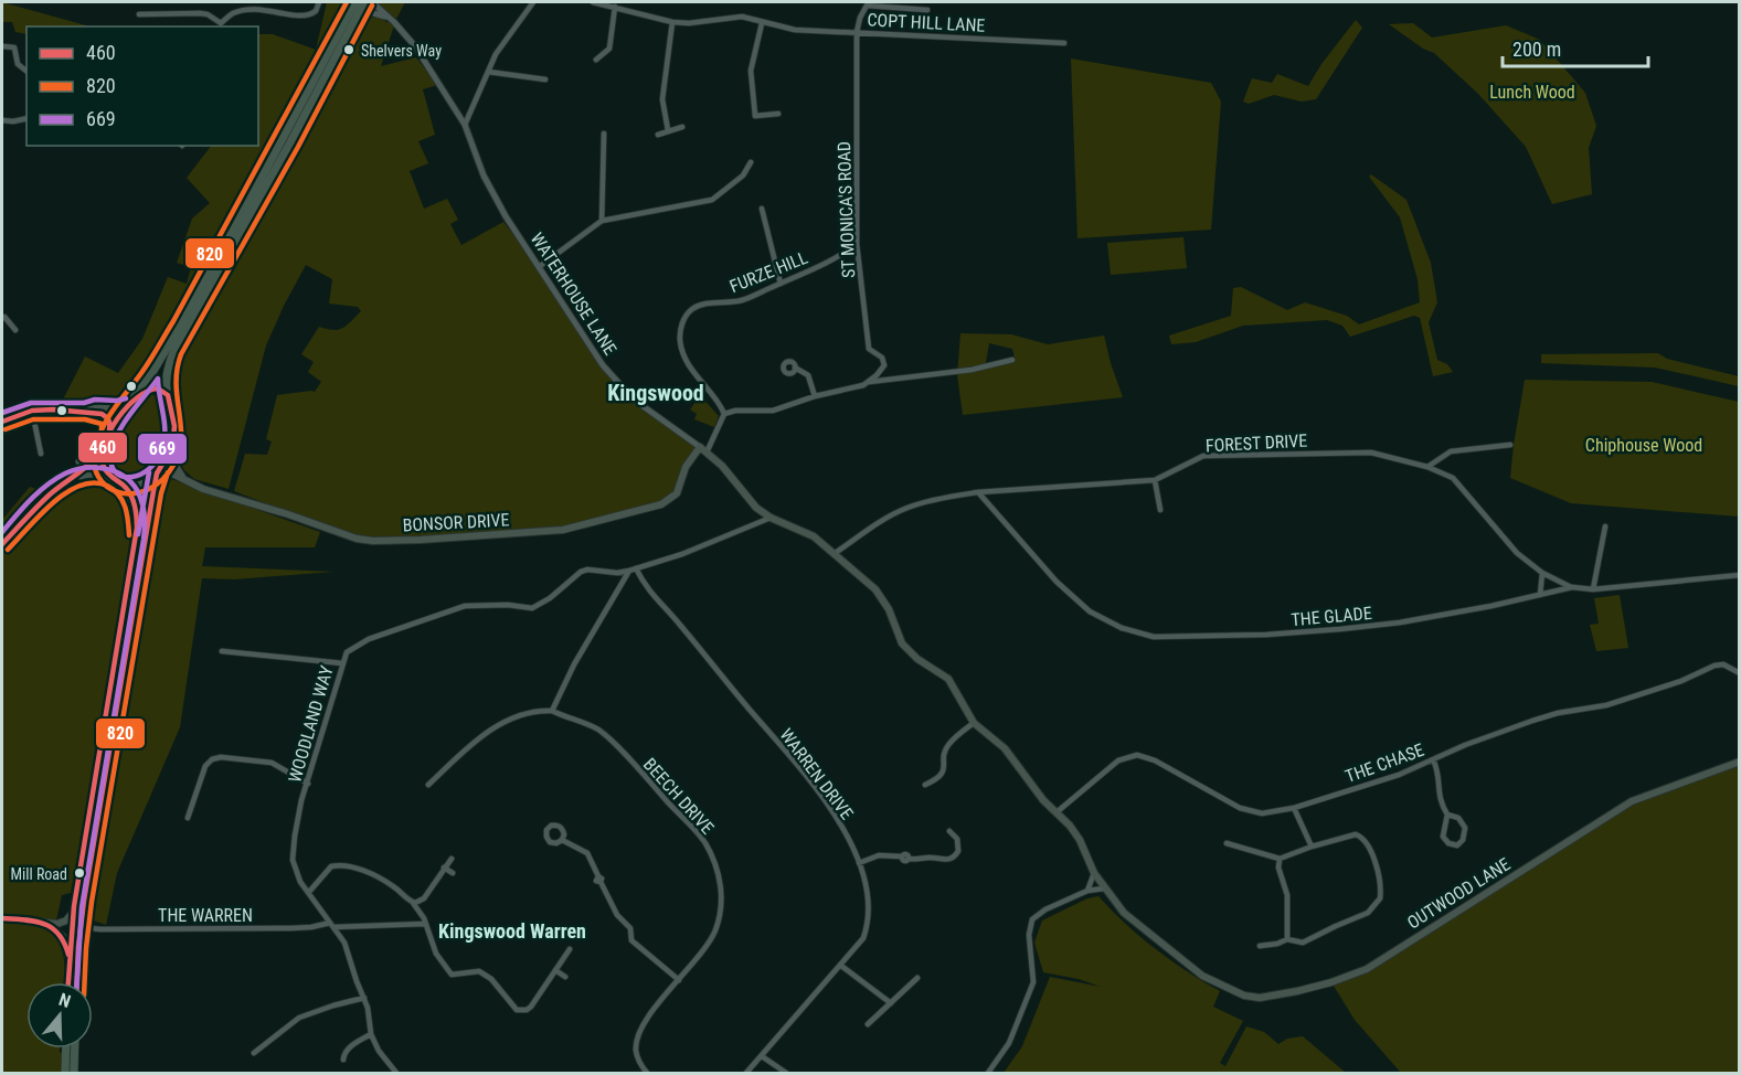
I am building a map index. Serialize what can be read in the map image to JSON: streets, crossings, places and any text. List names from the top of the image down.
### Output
{
  "streets": {
    "main road": ["WATERHOUSE LANE", "BONSOR DRIVE", "OUTWOOD LANE"],
    "street": [
      "COPT HILL LANE",
      "ST MONICA'S ROAD",
      "FURZE HILL",
      "FOREST DRIVE",
      "THE GLADE",
      "WOODLAND WAY",
      "THE CHASE",
      "WARREN DRIVE",
      "BEECH DRIVE",
      "THE WARREN"
    ]
  },
  "crossings": [
    ["COPT HILL LANE", "ST MONICA'S ROAD"],
    ["ST MONICA'S ROAD", "FURZE HILL"],
    ["WATERHOUSE LANE", "FOREST DRIVE"],
    ["WATERHOUSE LANE", "BONSOR DRIVE"],
    ["WATERHOUSE LANE", "WOODLAND WAY"],
    ["WATERHOUSE LANE", "THE CHASE"],
    ["WATERHOUSE LANE", "OUTWOOD LANE"],
    ["FOREST DRIVE", "THE GLADE"],
    ["WOODLAND WAY", "WARREN DRIVE"],
    ["WOODLAND WAY", "THE WARREN"]
  ],
  "districts": ["Kingswood", "Kingswood Warren"],
  "parks": ["Lunch Wood", "Chiphouse Wood"],
  "places": ["Shelvers Way", "Mill Road"],
  "lines": ["transit line 820", "transit line 669", "transit line 460"],
  "legend": ["460", "820", "669"],
  "scale_bar": "200 m",
  "north": "top"
}
